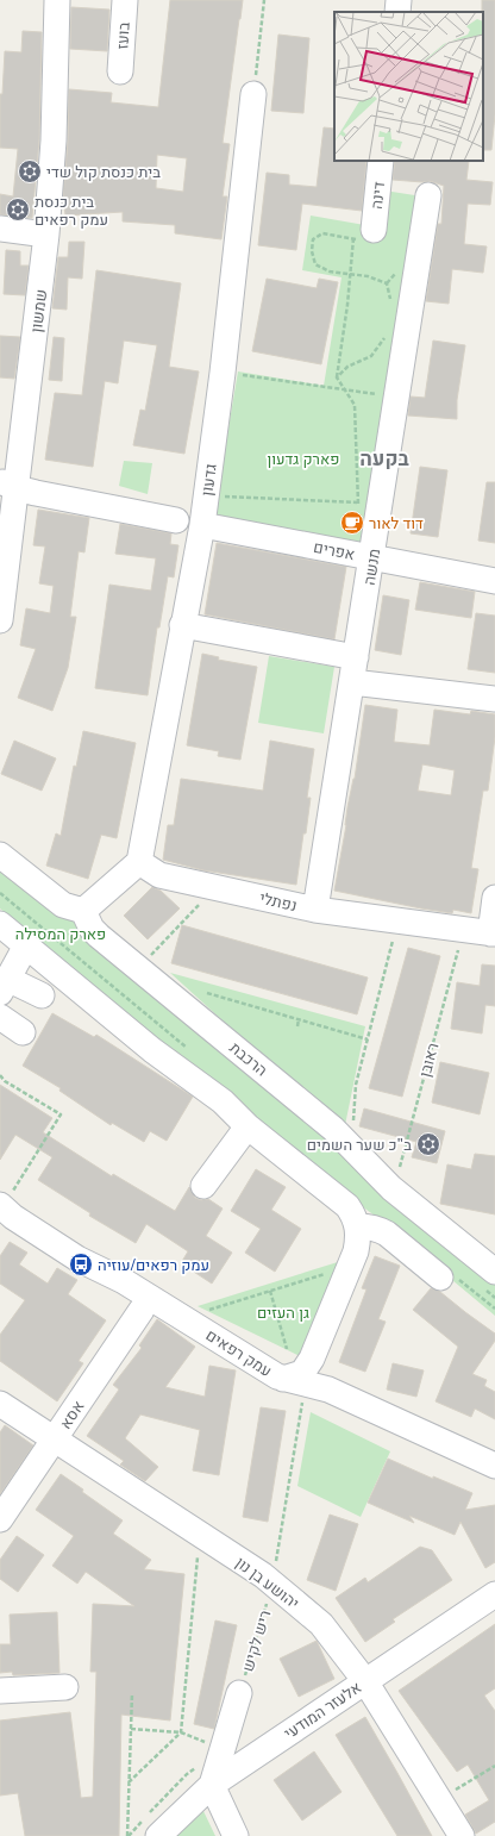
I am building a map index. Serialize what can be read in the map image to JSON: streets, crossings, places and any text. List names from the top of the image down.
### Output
{
  "streets": {
    "street": [
      "בועז",
      "דינה",
      "שמשון",
      "גדעון",
      "אפרים",
      "מנשה",
      "נפתלי",
      "הרכבת",
      "עמק רפאים",
      "אסא",
      "יהושע בן נון",
      "אלעזר המודעי"
    ],
    "path": ["ראובן", "ריש לקיש"]
  },
  "crossings": [
    ["גדעון", "אפרים"],
    ["גדעון", "נפתלי"],
    ["אפרים", "מנשה"],
    ["מנשה", "נפתלי"],
    ["נפתלי", "ראובן"],
    ["הרכבת", "ראובן"],
    ["עמק רפאים", "ריש לקיש"],
    ["אסא", "יהושע בן נון"],
    ["יהושע בן נון", "ריש לקיש"],
    ["יהושע בן נון", "אלעזר המודעי"]
  ],
  "districts": ["בקעה"],
  "parks": ["פארק גדעון", "פארק המסילה", "גן העזים"],
  "places": {
    "synagogue": ["בית כנסת קול שדי", "בית כנסת עמק רפאים", "ב\"כ שער השמים"],
    "cafe": ["דוד לאור"],
    "bus stop": ["עמק רפאים/עוזיה"]
  }
}
